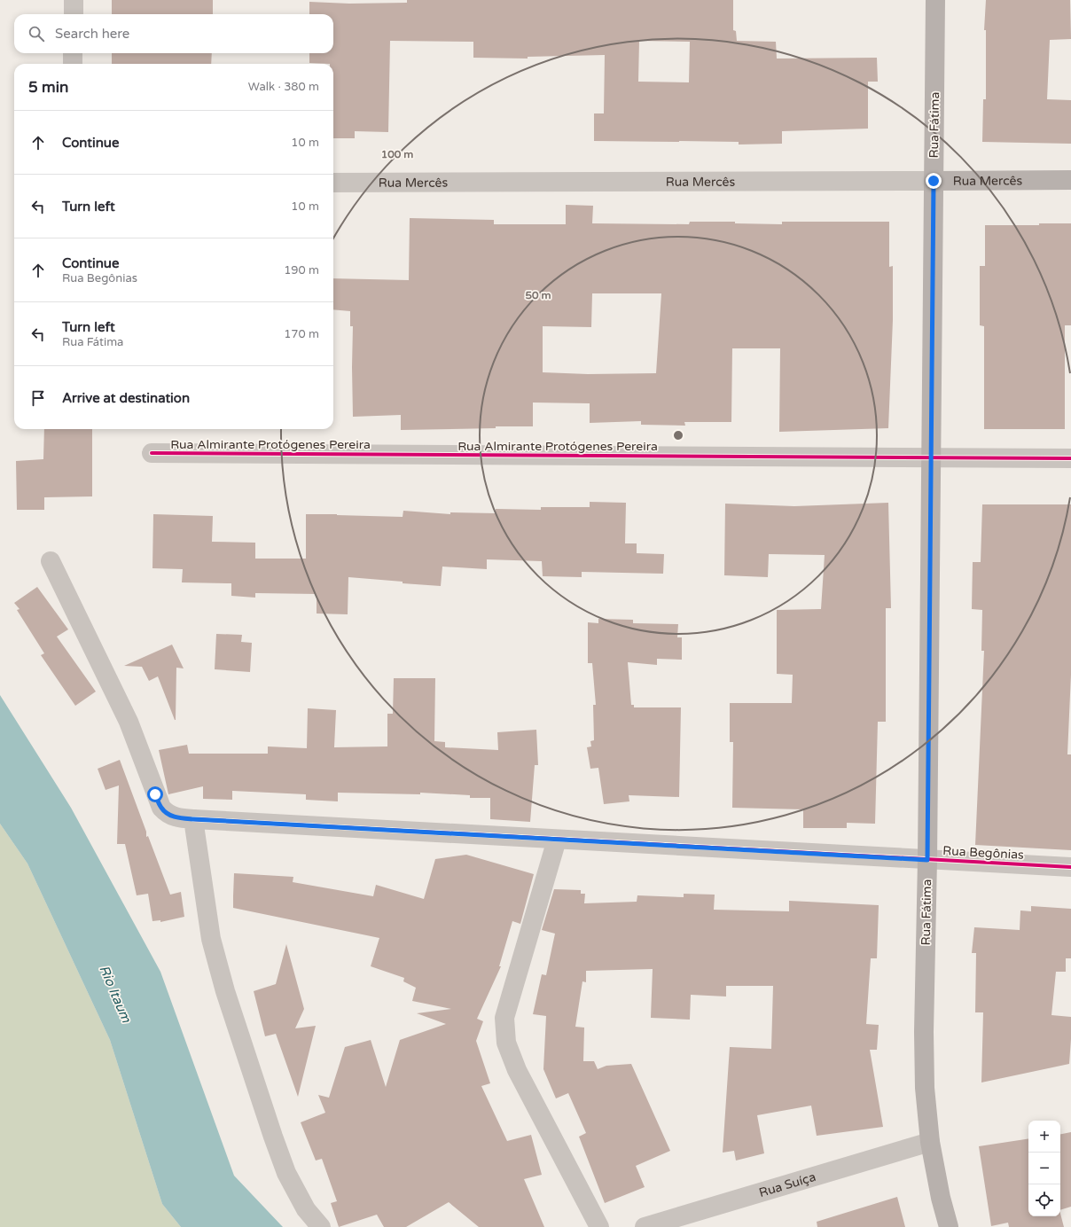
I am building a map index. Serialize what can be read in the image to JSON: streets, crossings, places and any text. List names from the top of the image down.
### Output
{
  "streets": {
    "main road": ["Rua Fátima", "Rua Mercês"],
    "street": ["Rua Almirante Protógenes Pereira", "Rua Begônias", "Rua Suíça"]
  },
  "crossings": [
    ["Rua Fátima", "Rua Mercês"],
    ["Rua Fátima", "Rua Almirante Protógenes Pereira"],
    ["Rua Fátima", "Rua Begônias"],
    ["Rua Fátima", "Rua Suíça"]
  ],
  "water": ["Rio Itaum"],
  "page": {
    "search": "Search here",
    "heading": ["5 min", "Walk · 380 m"],
    "list": [
      ["Continue", "10 m"],
      ["Turn left", "10 m"],
      ["Continue", "Rua Begônias", "190 m"],
      ["Turn left", "Rua Fátima", "170 m"],
      "Arrive at destination"
    ],
    "map_buttons": ["+", "−"]
  },
  "rings": ["100 m", "50 m"]
}
